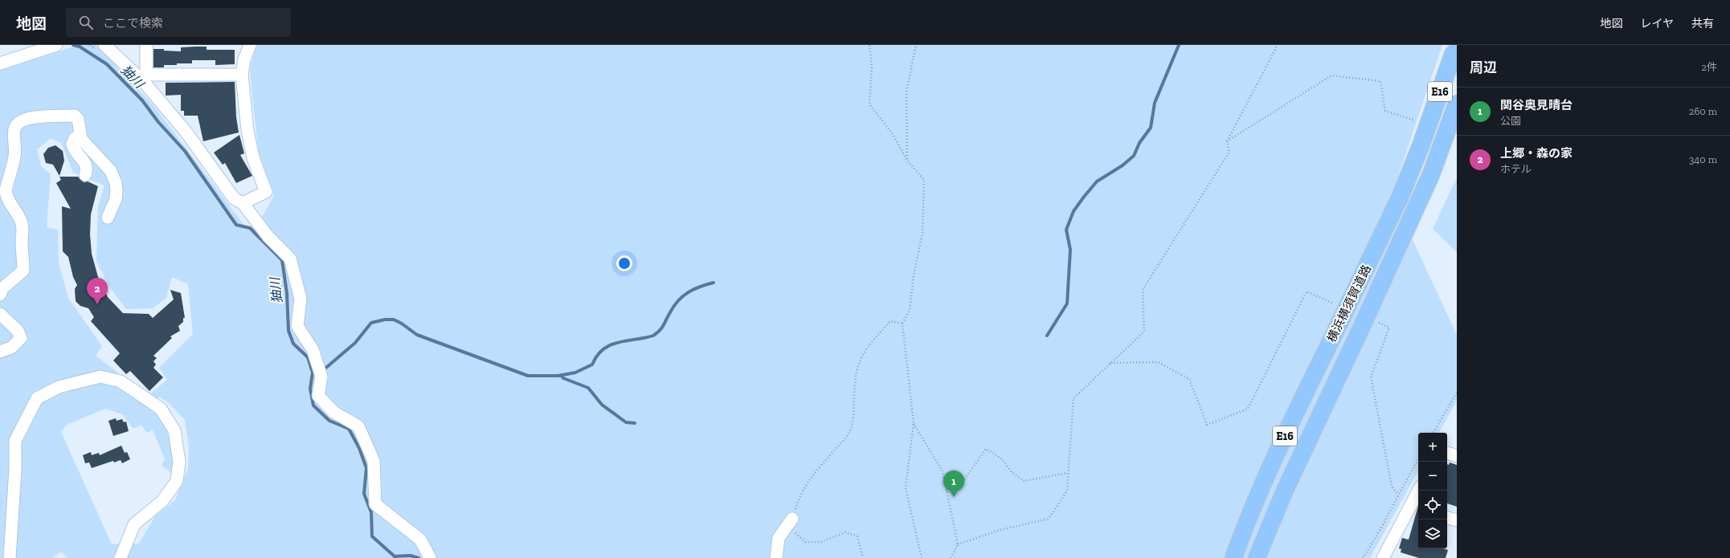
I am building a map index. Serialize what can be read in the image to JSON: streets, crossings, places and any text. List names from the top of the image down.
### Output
{
  "streets": {
    "highway": ["E16", "横浜横須賀道路"]
  },
  "water": ["㹨川"],
  "page": {
    "header": "地図",
    "search": "ここで検索",
    "nav": ["地図", "レイヤ", "共有"],
    "heading": ["周辺", "2件"],
    "list": [
      {
        "mark": "1",
        "name": "関谷奥見晴台",
        "note": "公園",
        "value": "260 m"
      },
      {
        "mark": "2",
        "name": "上郷・森の家",
        "note": "ホテル",
        "value": "340 m"
      }
    ],
    "pins": ["2", "1"],
    "map_buttons": ["+", "−"]
  }
}
